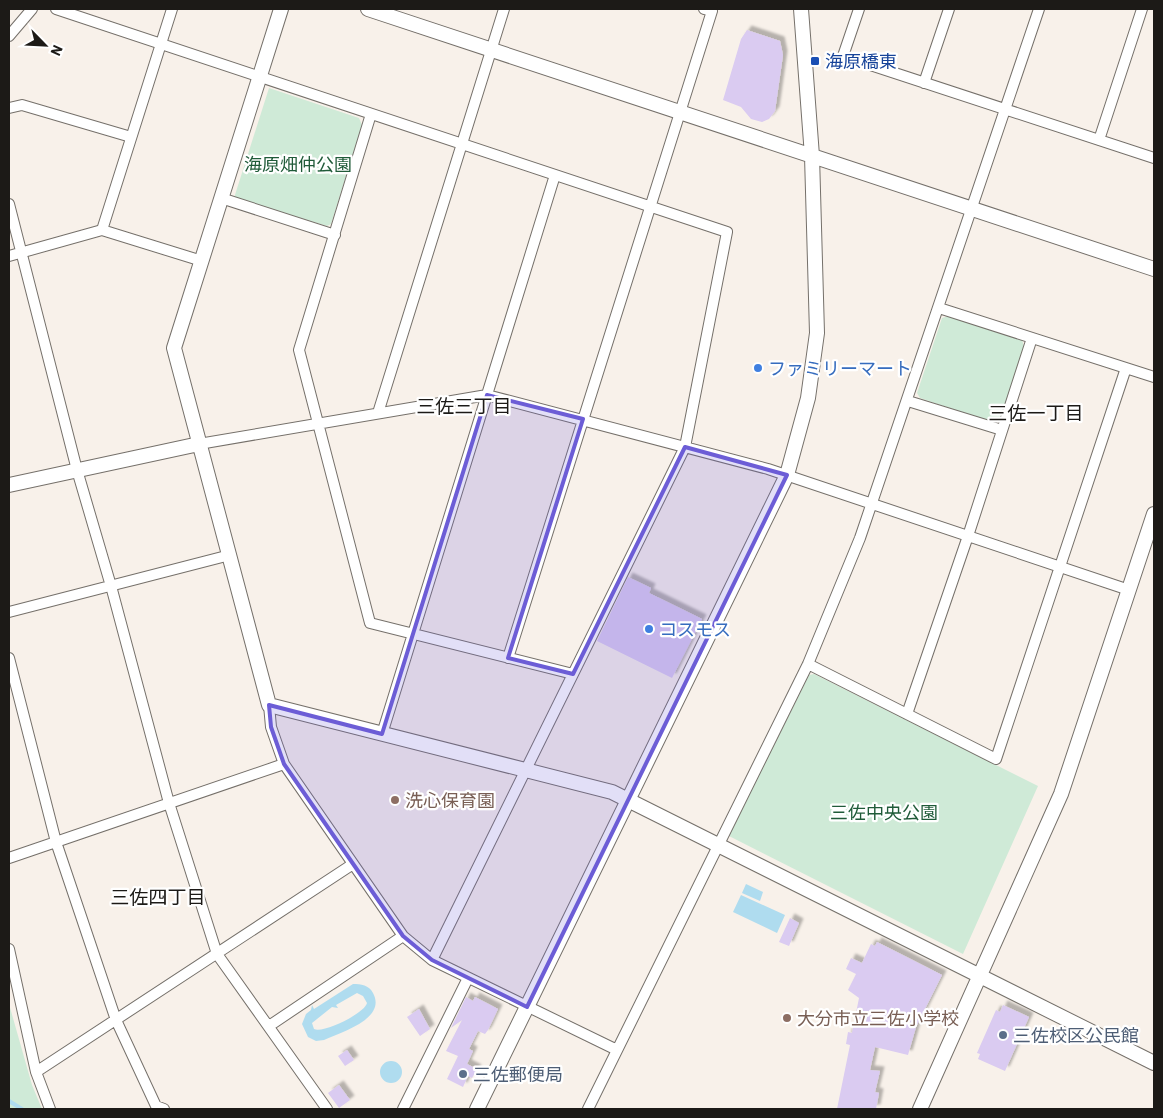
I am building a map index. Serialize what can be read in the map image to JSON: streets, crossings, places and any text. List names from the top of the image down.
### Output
{
  "districts": ["三佐三丁目", "三佐一丁目", "三佐四丁目"],
  "parks": ["海原畑仲公園", "三佐中央公園"],
  "places": {
    "transit": ["海原橋東"],
    "other": [
      "ファミリーマート",
      "コスモス",
      "洗心保育園",
      "大分市立三佐小学校",
      "三佐校区公民館",
      "三佐郵便局"
    ]
  },
  "north": "bottom right"
}
